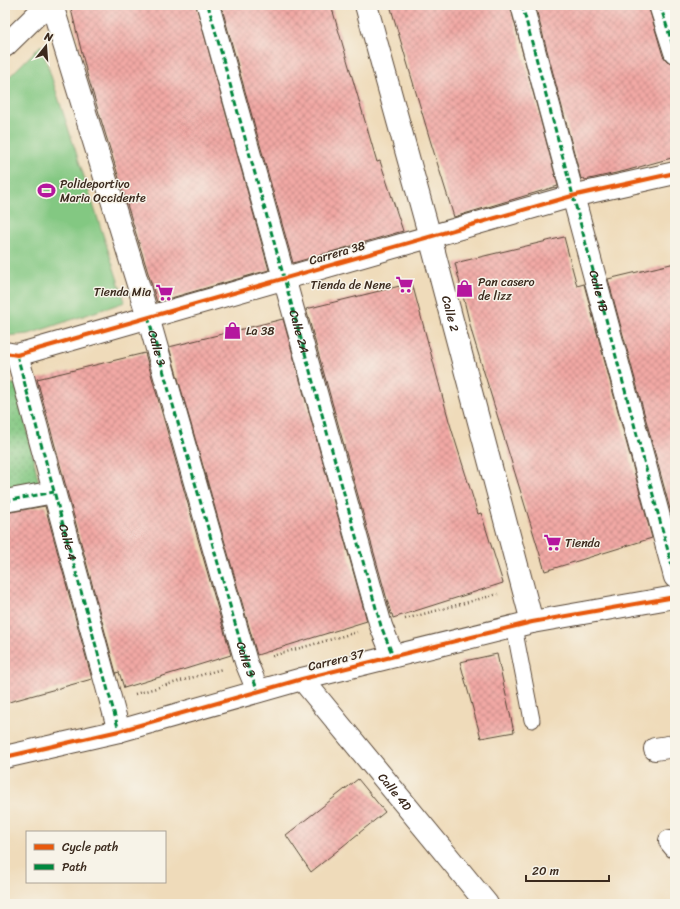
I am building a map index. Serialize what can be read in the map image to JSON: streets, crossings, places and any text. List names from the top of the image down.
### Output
{
  "streets": {
    "street": [
      "Carrera 38",
      "Calle 1B",
      "Calle 2",
      "Calle 2A",
      "Calle 3",
      "Calle 4",
      "Carrera 37",
      "Calle 4D"
    ]
  },
  "crossings": [
    ["Carrera 38", "Calle 1B"],
    ["Carrera 38", "Calle 2"],
    ["Carrera 38", "Calle 2A"],
    ["Carrera 38", "Calle 3"],
    ["Carrera 38", "Calle 4"],
    ["Calle 2", "Carrera 37"],
    ["Calle 2A", "Carrera 37"],
    ["Calle 3", "Carrera 37"],
    ["Calle 4", "Carrera 37"],
    ["Carrera 37", "Calle 4D"]
  ],
  "places": {
    "sports": ["Polideportivo Maria Occidente"],
    "supermarket": ["Tienda de Nene", "Tienda Mia", "Tienda"],
    "shop": ["Pan casero de lizz", "La 38"]
  },
  "legend": ["Cycle path", "Path"],
  "scale_bar": "20 m",
  "north": "top"
}
